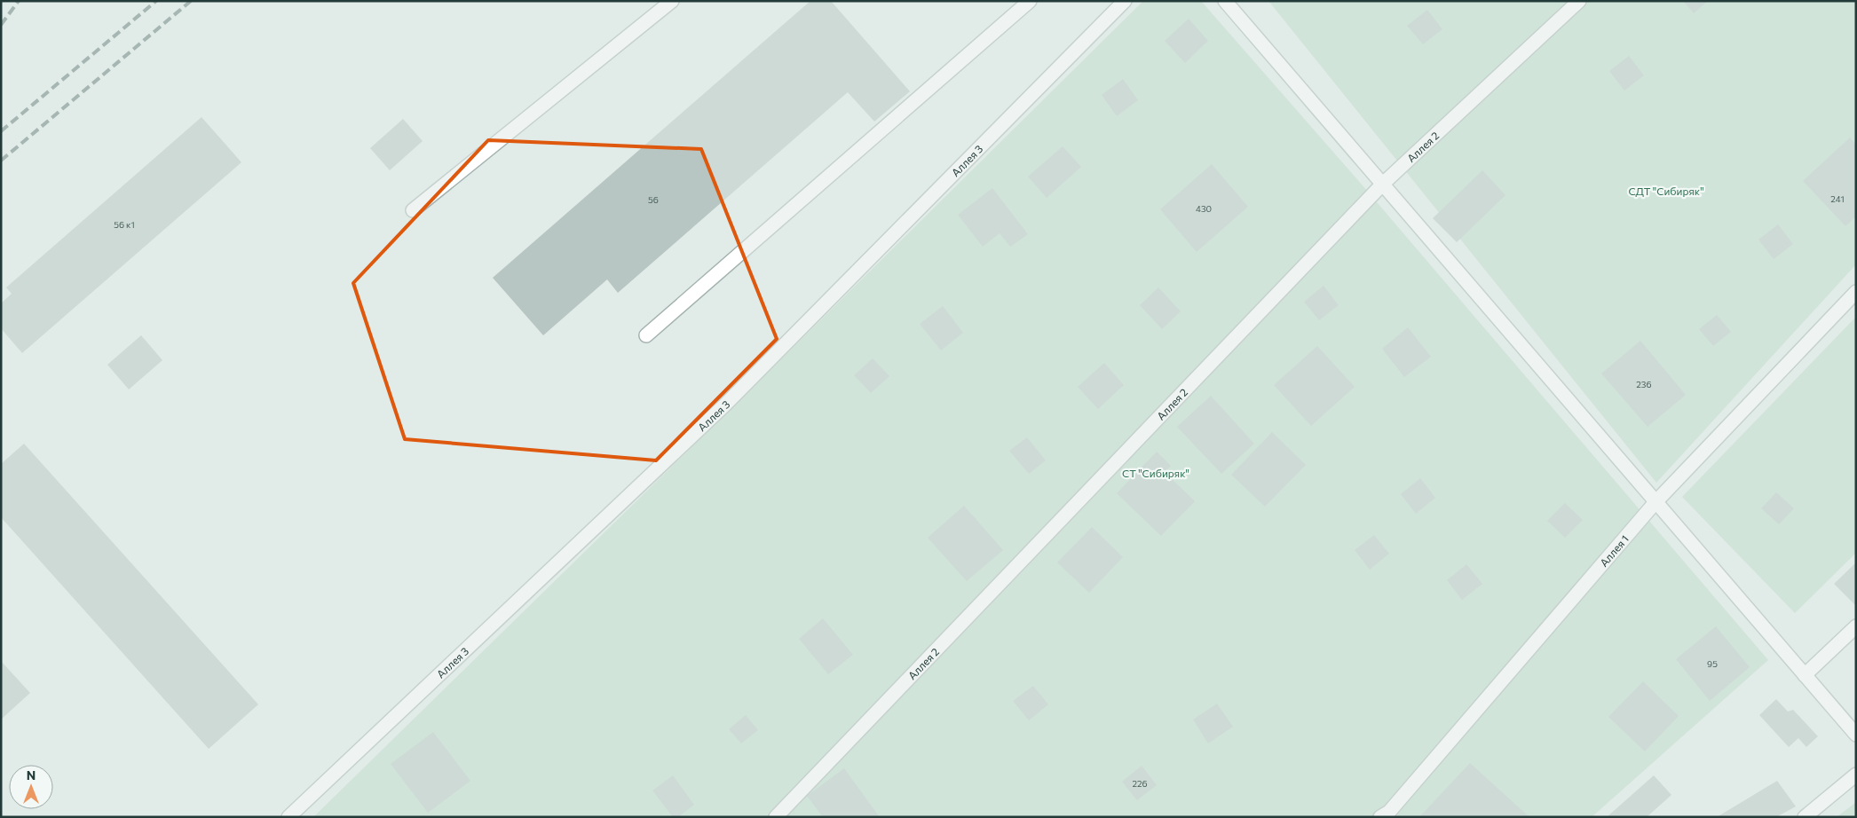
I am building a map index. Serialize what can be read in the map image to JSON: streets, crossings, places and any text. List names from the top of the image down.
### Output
{
  "streets": {
    "street": ["Аллея 2", "Аллея 3", "Аллея 1"]
  },
  "parks": ["СДТ \"Сибиряк\"", "СТ \"Сибиряк\""],
  "house_numbers": [
    "241",
    "56",
    "430",
    "56 к1",
    "236",
    "95",
    "226"
  ],
  "north": "top"
}
